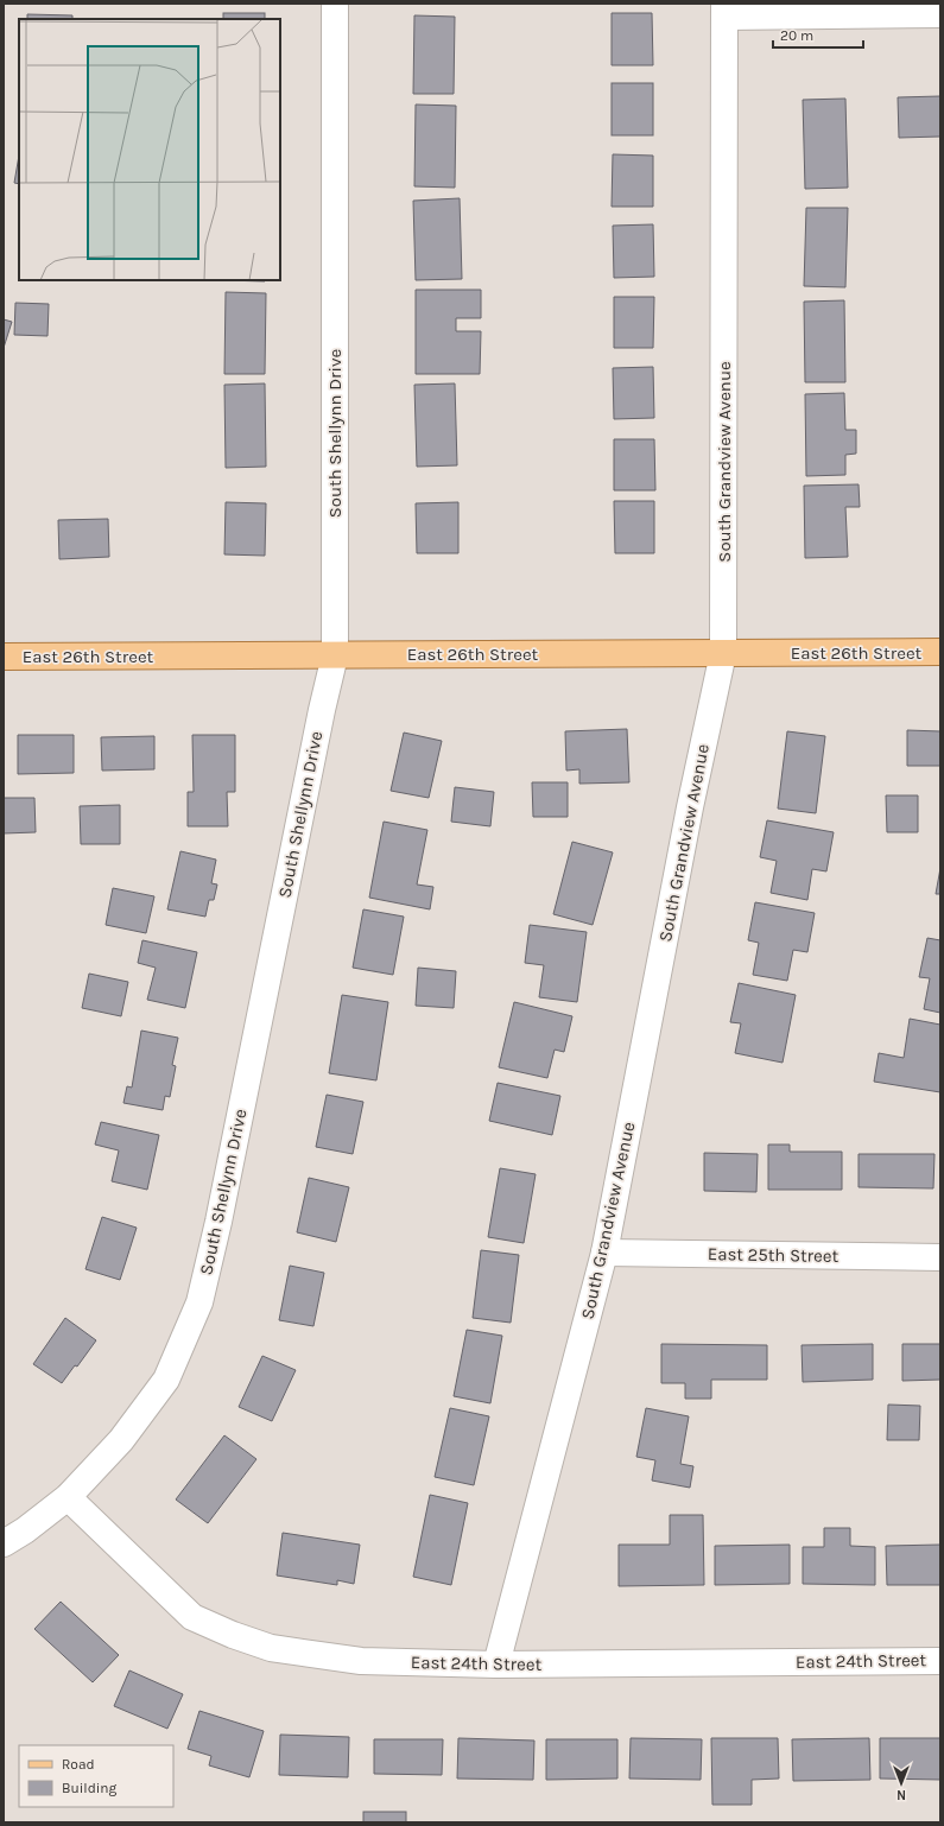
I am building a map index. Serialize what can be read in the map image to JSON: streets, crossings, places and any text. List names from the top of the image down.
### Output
{
  "streets": {
    "main road": ["East 26th Street"],
    "street": [
      "South Shellynn Drive",
      "South Grandview Avenue",
      "East 25th Street",
      "East 24th Street"
    ]
  },
  "crossings": [
    ["South Shellynn Drive", "East 26th Street"],
    ["South Shellynn Drive", "East 24th Street"],
    ["South Grandview Avenue", "East 26th Street"],
    ["South Grandview Avenue", "East 25th Street"],
    ["South Grandview Avenue", "East 24th Street"]
  ],
  "legend": ["Road", "Building"],
  "scale_bar": "20 m",
  "north": "bottom"
}
